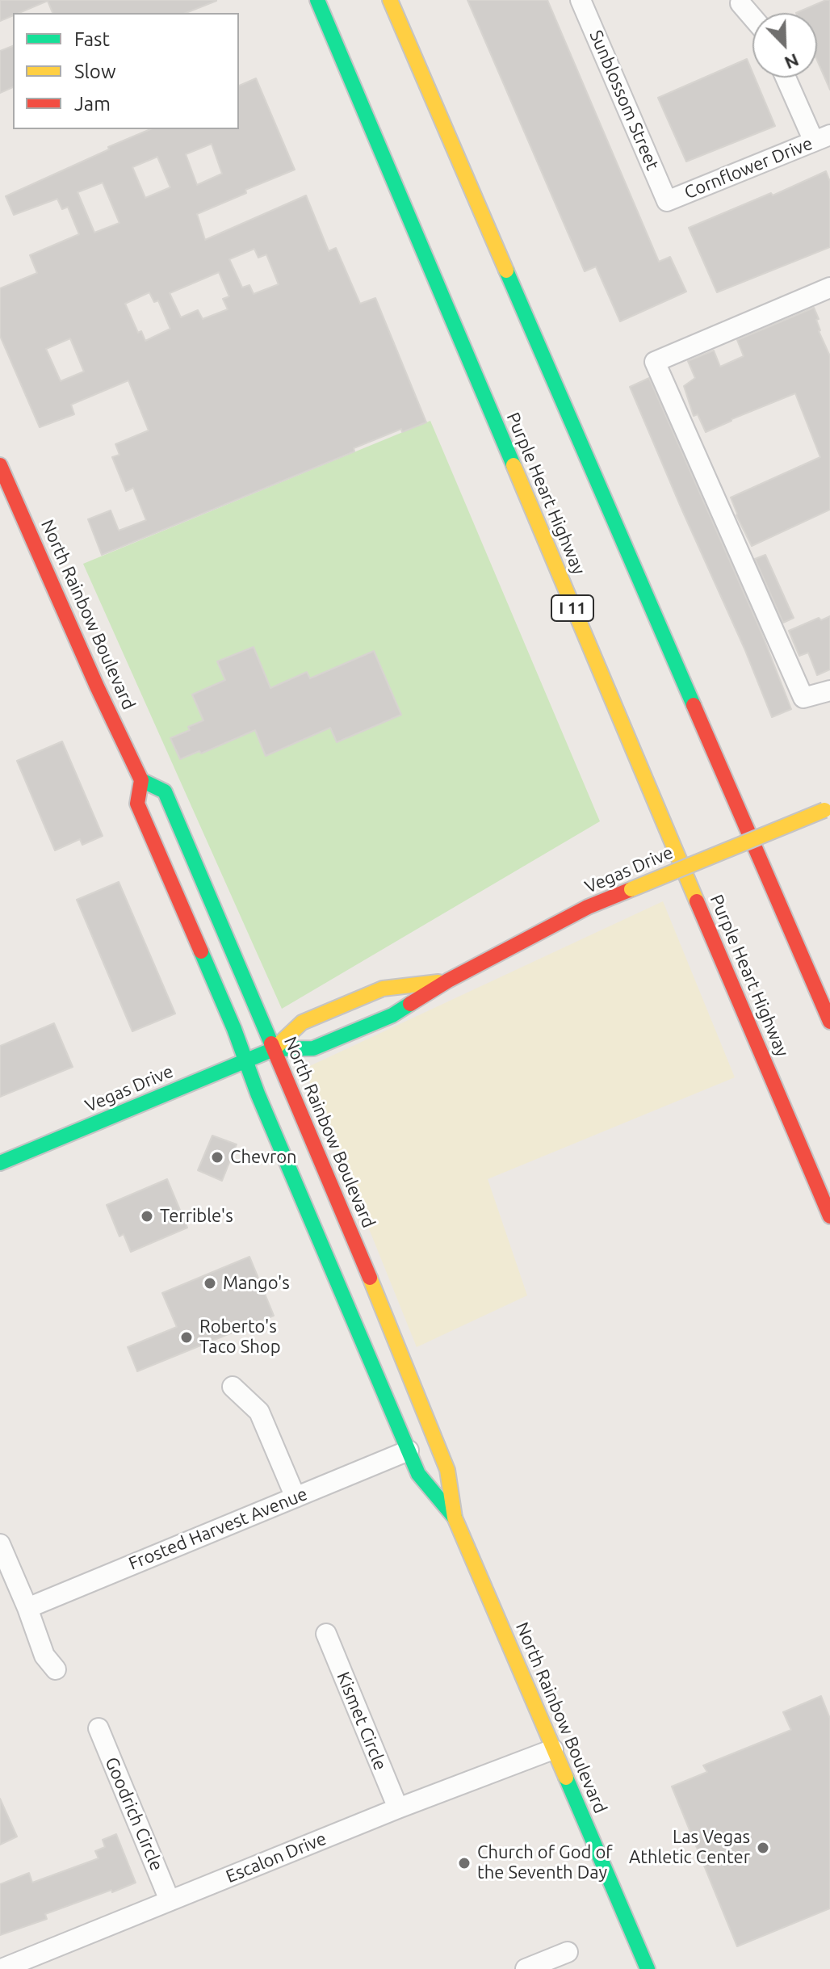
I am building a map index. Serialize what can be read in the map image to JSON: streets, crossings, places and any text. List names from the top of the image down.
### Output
{
  "streets": {
    "main road": [
      "Purple Heart Highway",
      "I 11",
      "North Rainbow Boulevard",
      "Vegas Drive"
    ],
    "street": [
      "Sunblossom Street",
      "Cornflower Drive",
      "Frosted Harvest Avenue",
      "Kismet Circle",
      "Goodrich Circle",
      "Escalon Drive"
    ]
  },
  "crossings": [
    ["Sunblossom Street", "Cornflower Drive"],
    ["North Rainbow Boulevard", "Vegas Drive"],
    ["North Rainbow Boulevard", "Frosted Harvest Avenue"],
    ["North Rainbow Boulevard", "Escalon Drive"],
    ["Kismet Circle", "Escalon Drive"],
    ["Goodrich Circle", "Escalon Drive"]
  ],
  "places": [
    "Chevron",
    "Terrible's",
    "Mango's",
    "Roberto's Taco Shop",
    "Las Vegas Athletic Center",
    "Church of God of the Seventh Day"
  ],
  "legend": ["Fast", "Slow", "Jam"],
  "north": "bottom right"
}
